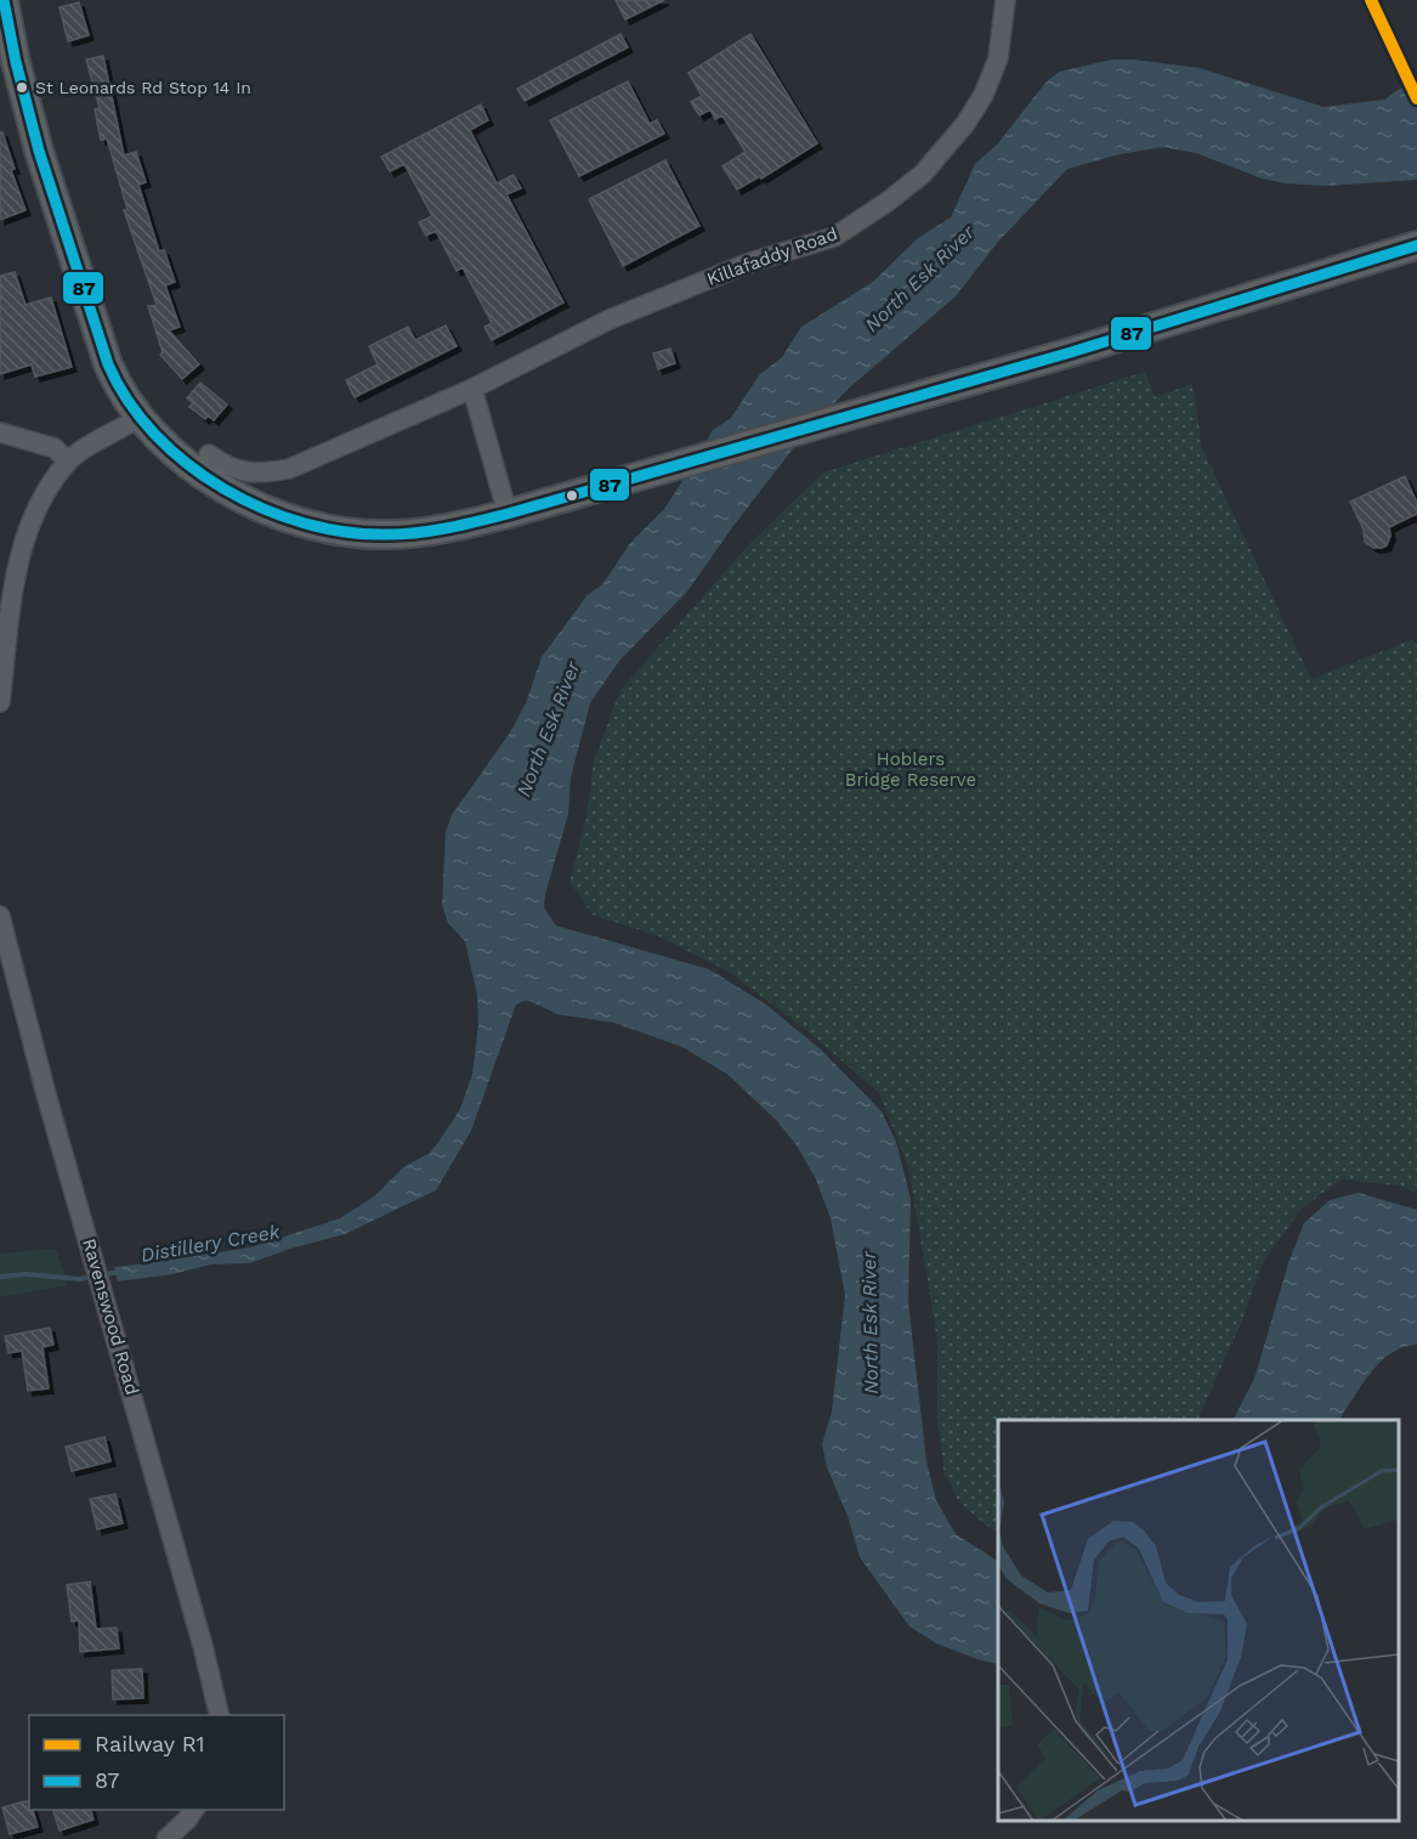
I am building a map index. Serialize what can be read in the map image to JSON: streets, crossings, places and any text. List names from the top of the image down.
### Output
{
  "streets": {
    "street": ["Killafaddy Road", "Ravenswood Road"]
  },
  "water": ["North Esk River", "Distillery Creek"],
  "parks": ["Hoblers Bridge Reserve"],
  "places": ["St Leonards Rd Stop 14 In"],
  "lines": ["rail line R1", "transit line 87"],
  "legend": ["Railway R1", "87"]
}
